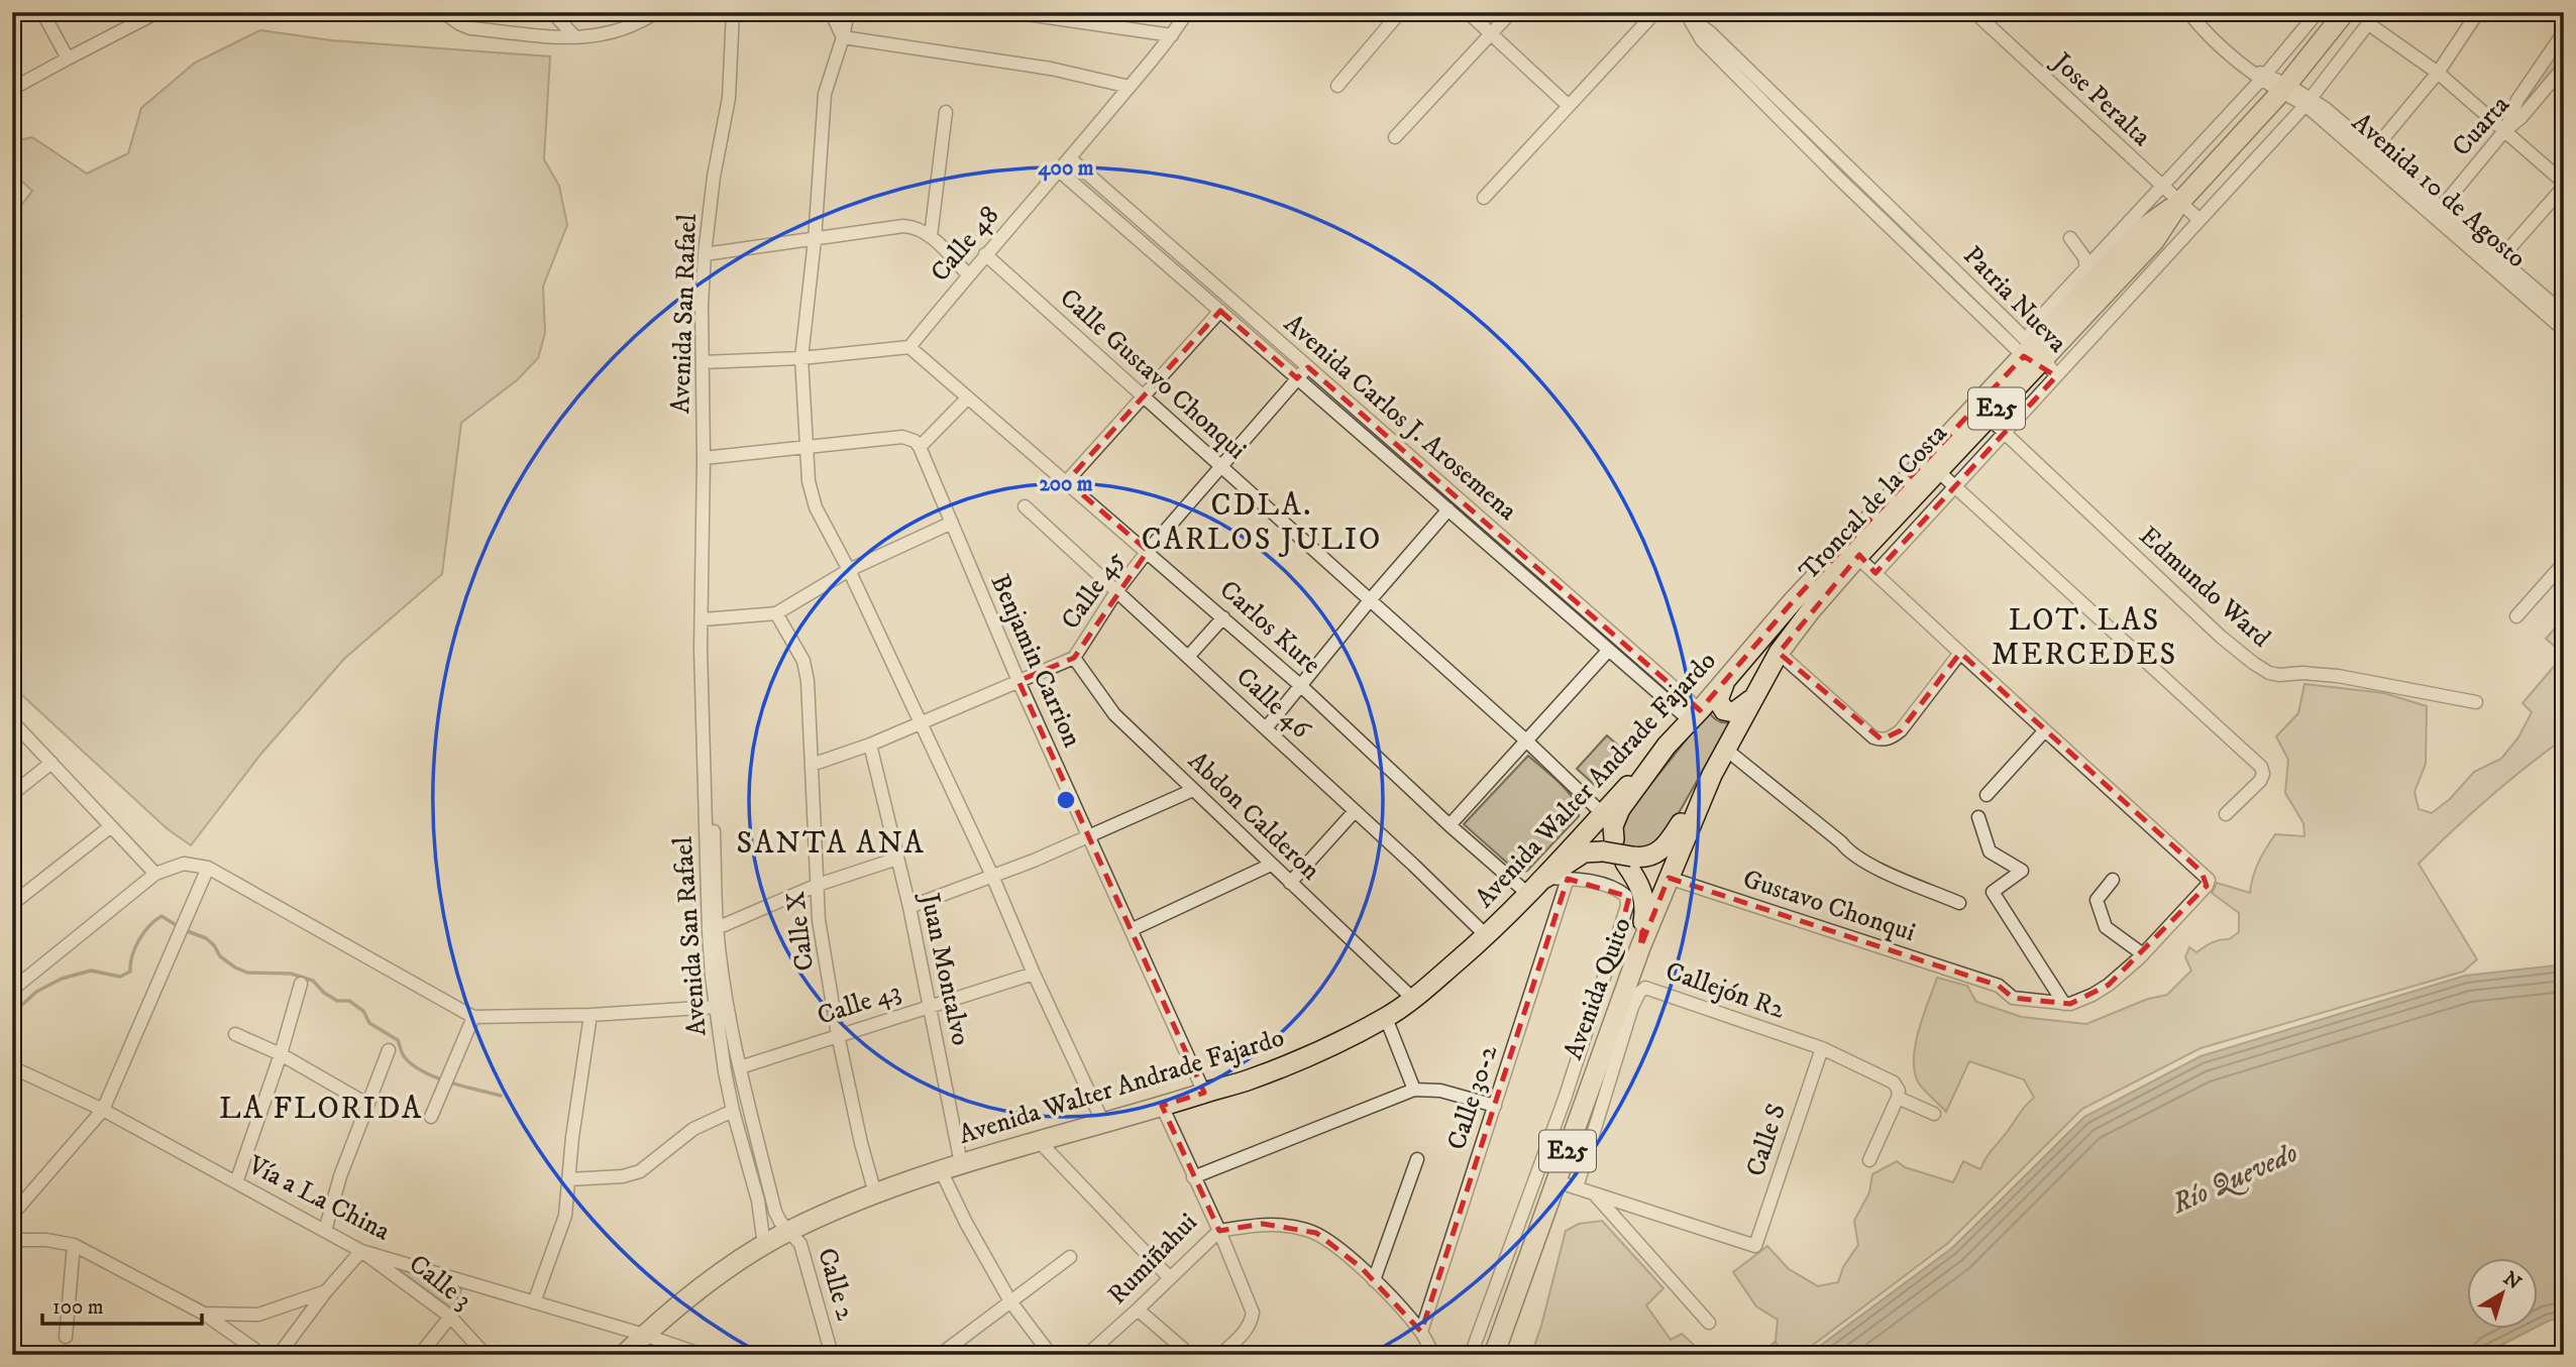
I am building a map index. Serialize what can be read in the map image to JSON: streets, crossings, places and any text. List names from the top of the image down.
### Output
{
  "streets": {
    "main road": [
      "E25",
      "Troncal de la Costa",
      "Avenida Walter Andrade Fajardo",
      "Avenida Quito"
    ],
    "street": [
      "Jose Peralta",
      "Cuarta",
      "Avenida 10 de Agosto",
      "Calle 48",
      "Patria Nueva",
      "Avenida San Rafael",
      "Calle Gustavo Chonqui",
      "Avenida Carlos J. Arosemena",
      "Edmundo Ward",
      "Calle 45",
      "Carlos Kure",
      "Benjamin Carrion",
      "Calle 46",
      "Abdon Calderon",
      "Gustavo Chonqui",
      "Calle X",
      "Juan Montalvo",
      "Callejón R2",
      "Calle 43",
      "Calle 30-2",
      "Calle S",
      "Vía a La China",
      "Rumiñahui",
      "Calle 3",
      "Calle 2"
    ]
  },
  "crossings": [
    ["Jose Peralta", "Troncal de la Costa"],
    ["Cuarta", "Avenida 10 de Agosto"],
    ["Avenida 10 de Agosto", "Troncal de la Costa"],
    ["Calle 48", "Calle Gustavo Chonqui"],
    ["Calle 48", "Avenida Carlos J. Arosemena"],
    ["Calle 48", "Carlos Kure"],
    ["Patria Nueva", "Troncal de la Costa"],
    ["Avenida San Rafael", "Avenida Walter Andrade Fajardo"],
    ["Avenida San Rafael", "Calle 43"],
    ["Avenida San Rafael", "Calle 2"],
    ["Calle Gustavo Chonqui", "Calle 45"],
    ["Calle Gustavo Chonqui", "Avenida Walter Andrade Fajardo"],
    ["Avenida Carlos J. Arosemena", "Calle 45"],
    ["Avenida Carlos J. Arosemena", "Avenida Walter Andrade Fajardo"],
    ["Troncal de la Costa", "Edmundo Ward"],
    ["Troncal de la Costa", "Avenida Walter Andrade Fajardo"],
    ["Troncal de la Costa", "Avenida Quito"],
    ["Calle 45", "Carlos Kure"],
    ["Calle 45", "Benjamin Carrion"],
    ["Calle 45", "Calle 46"],
    ["Calle 45", "Abdon Calderon"],
    ["Calle 45", "Calle X"],
    ["Calle 45", "Juan Montalvo"],
    ["Carlos Kure", "Avenida Walter Andrade Fajardo"],
    ["Benjamin Carrion", "Avenida Walter Andrade Fajardo"],
    ["Calle 46", "Avenida Walter Andrade Fajardo"],
    ["Avenida Walter Andrade Fajardo", "Abdon Calderon"],
    ["Avenida Walter Andrade Fajardo", "Calle X"],
    ["Avenida Walter Andrade Fajardo", "Juan Montalvo"],
    ["Avenida Walter Andrade Fajardo", "Vía a La China"],
    ["Avenida Walter Andrade Fajardo", "Rumiñahui"],
    ["Avenida Walter Andrade Fajardo", "Calle 2"],
    ["Gustavo Chonqui", "Avenida Quito"],
    ["Calle X", "Calle 43"],
    ["Juan Montalvo", "Calle 43"],
    ["Callejón R2", "Calle S"],
    ["Vía a La China", "Calle 3"]
  ],
  "districts": [
    "CDLA. CARLOS JULIO",
    "LOT. LAS MERCEDES",
    "SANTA ANA",
    "LA FLORIDA"
  ],
  "water": ["Río Quevedo"],
  "scale_bar": "100 m",
  "north": "top right",
  "rings": ["400 m", "200 m"]
}
